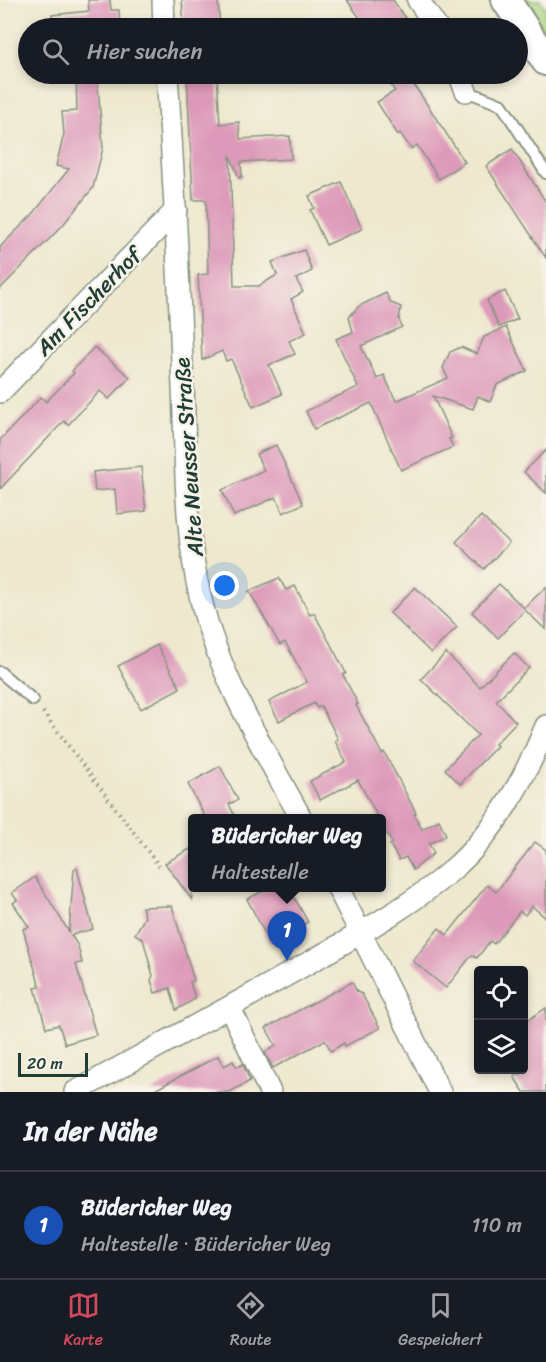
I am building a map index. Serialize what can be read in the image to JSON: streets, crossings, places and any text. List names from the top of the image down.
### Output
{
  "streets": {
    "street": ["Am Fischerhof", "Alte Neusser Straße"]
  },
  "crossings": [
    ["Am Fischerhof", "Alte Neusser Straße"]
  ],
  "scale_bar": "20 m",
  "page": {
    "search": "Hier suchen",
    "popup": ["Büdericher Weg", "Haltestelle"],
    "pins": "1",
    "scale": "20 m",
    "heading": "In der Nähe",
    "list": [
      {
        "mark": "1",
        "name": "Büdericher Weg",
        "note": "Haltestelle · Büdericher Weg",
        "value": "110 m"
      }
    ],
    "nav": ["Karte", "Route", "Gespeichert"]
  }
}
